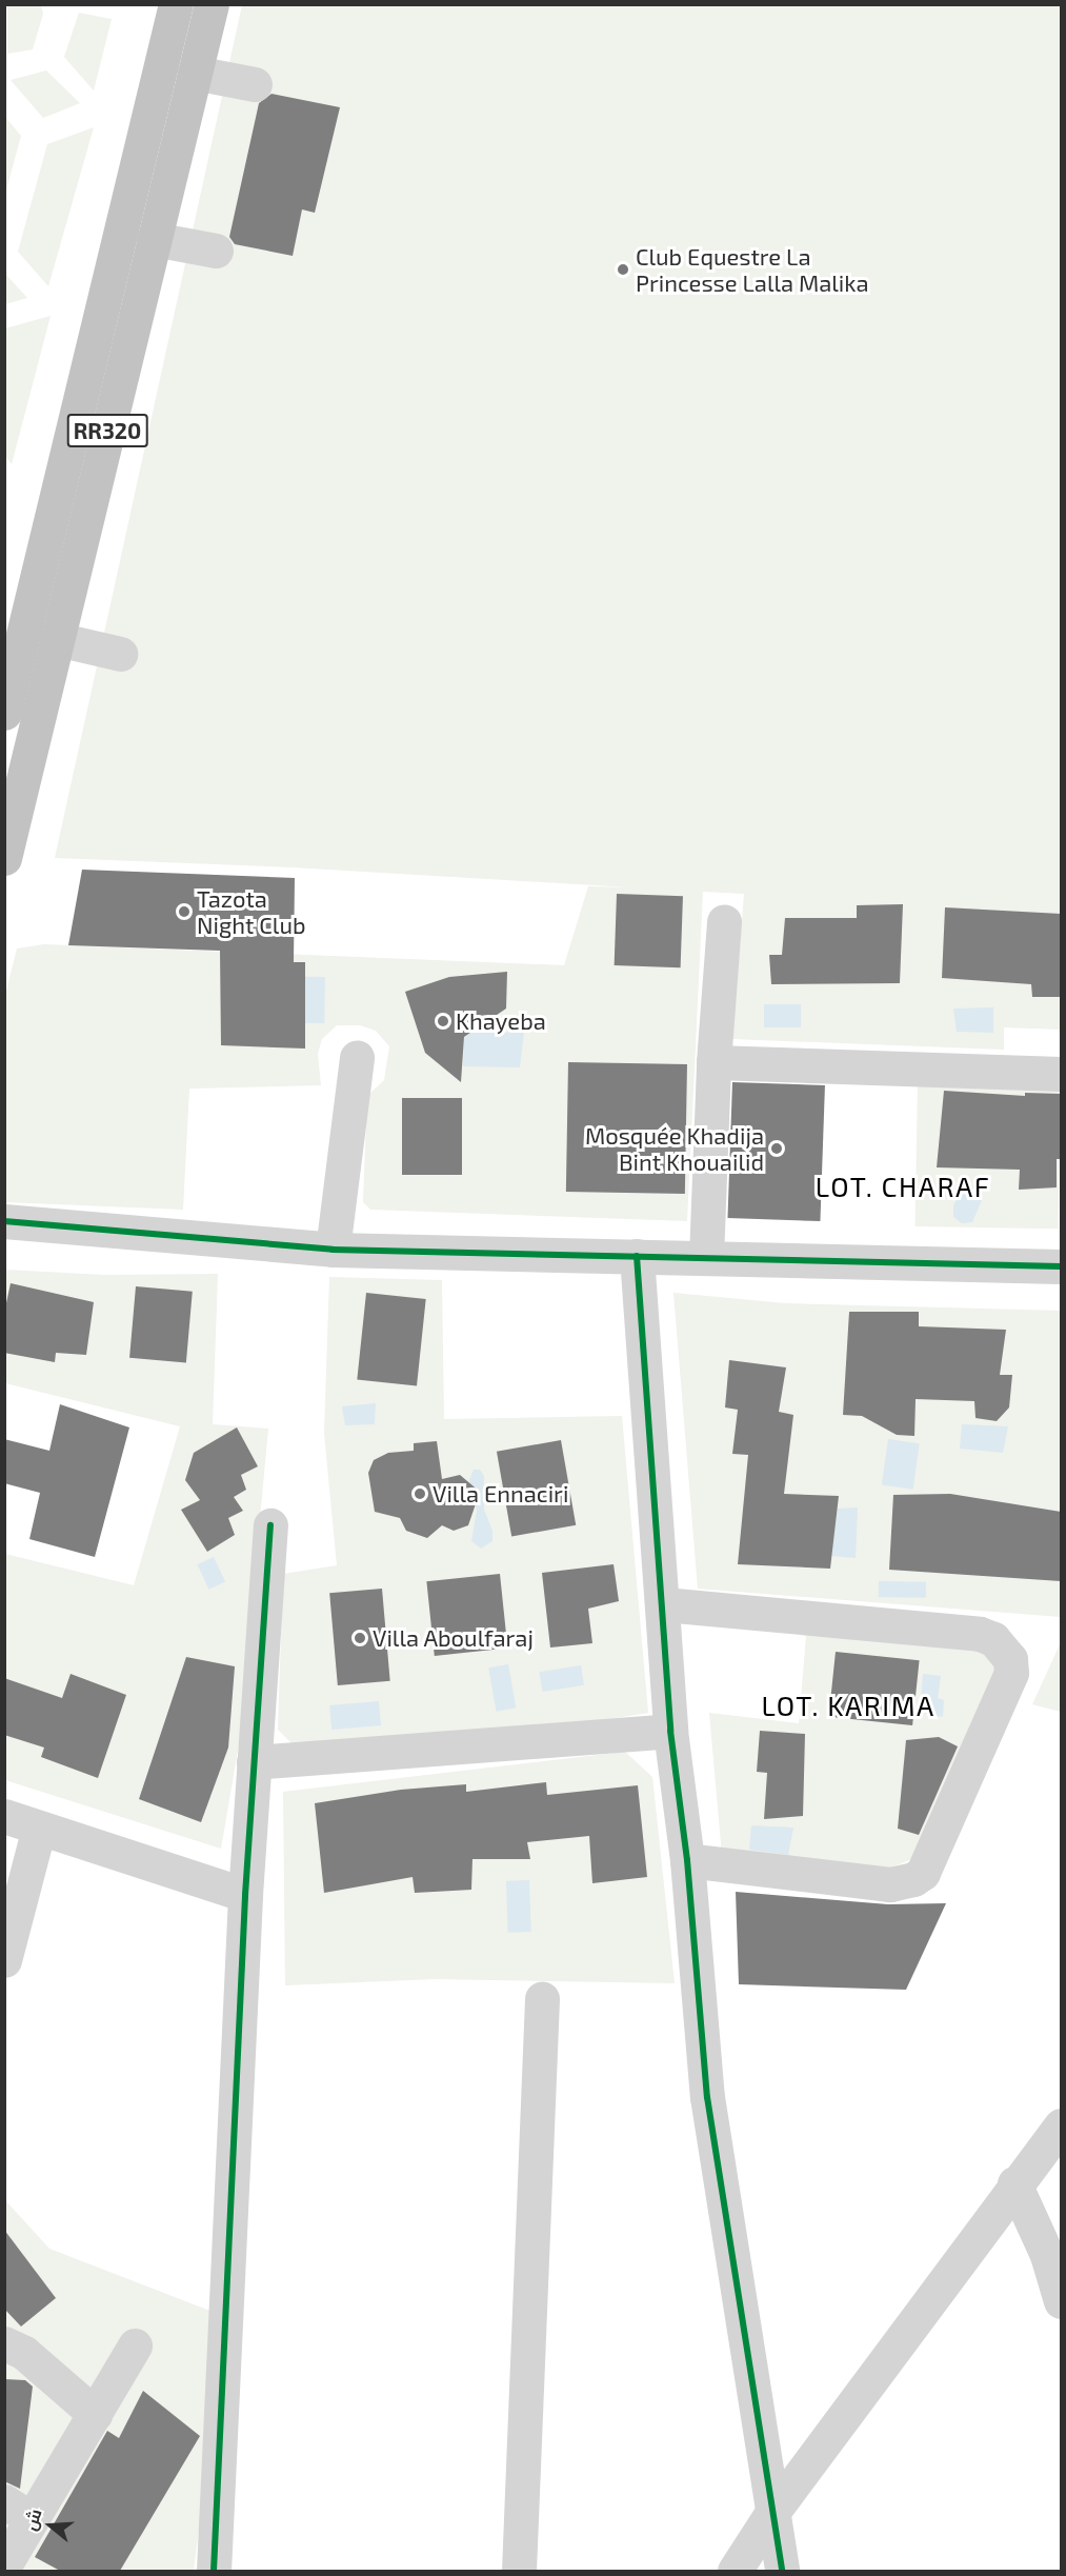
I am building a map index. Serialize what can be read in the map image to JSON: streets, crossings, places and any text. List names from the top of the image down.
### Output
{
  "streets": {
    "highway": ["RR320"]
  },
  "districts": ["LOT. CHARAF", "LOT. KARIMA"],
  "places": [
    "Club Equestre La Princesse Lalla Malika",
    "Tazota Night Club",
    "Khayeba",
    "Mosquée Khadija Bint Khouailid",
    "Villa Ennaciri",
    "Villa Aboulfaraj"
  ],
  "north": "left"
}
